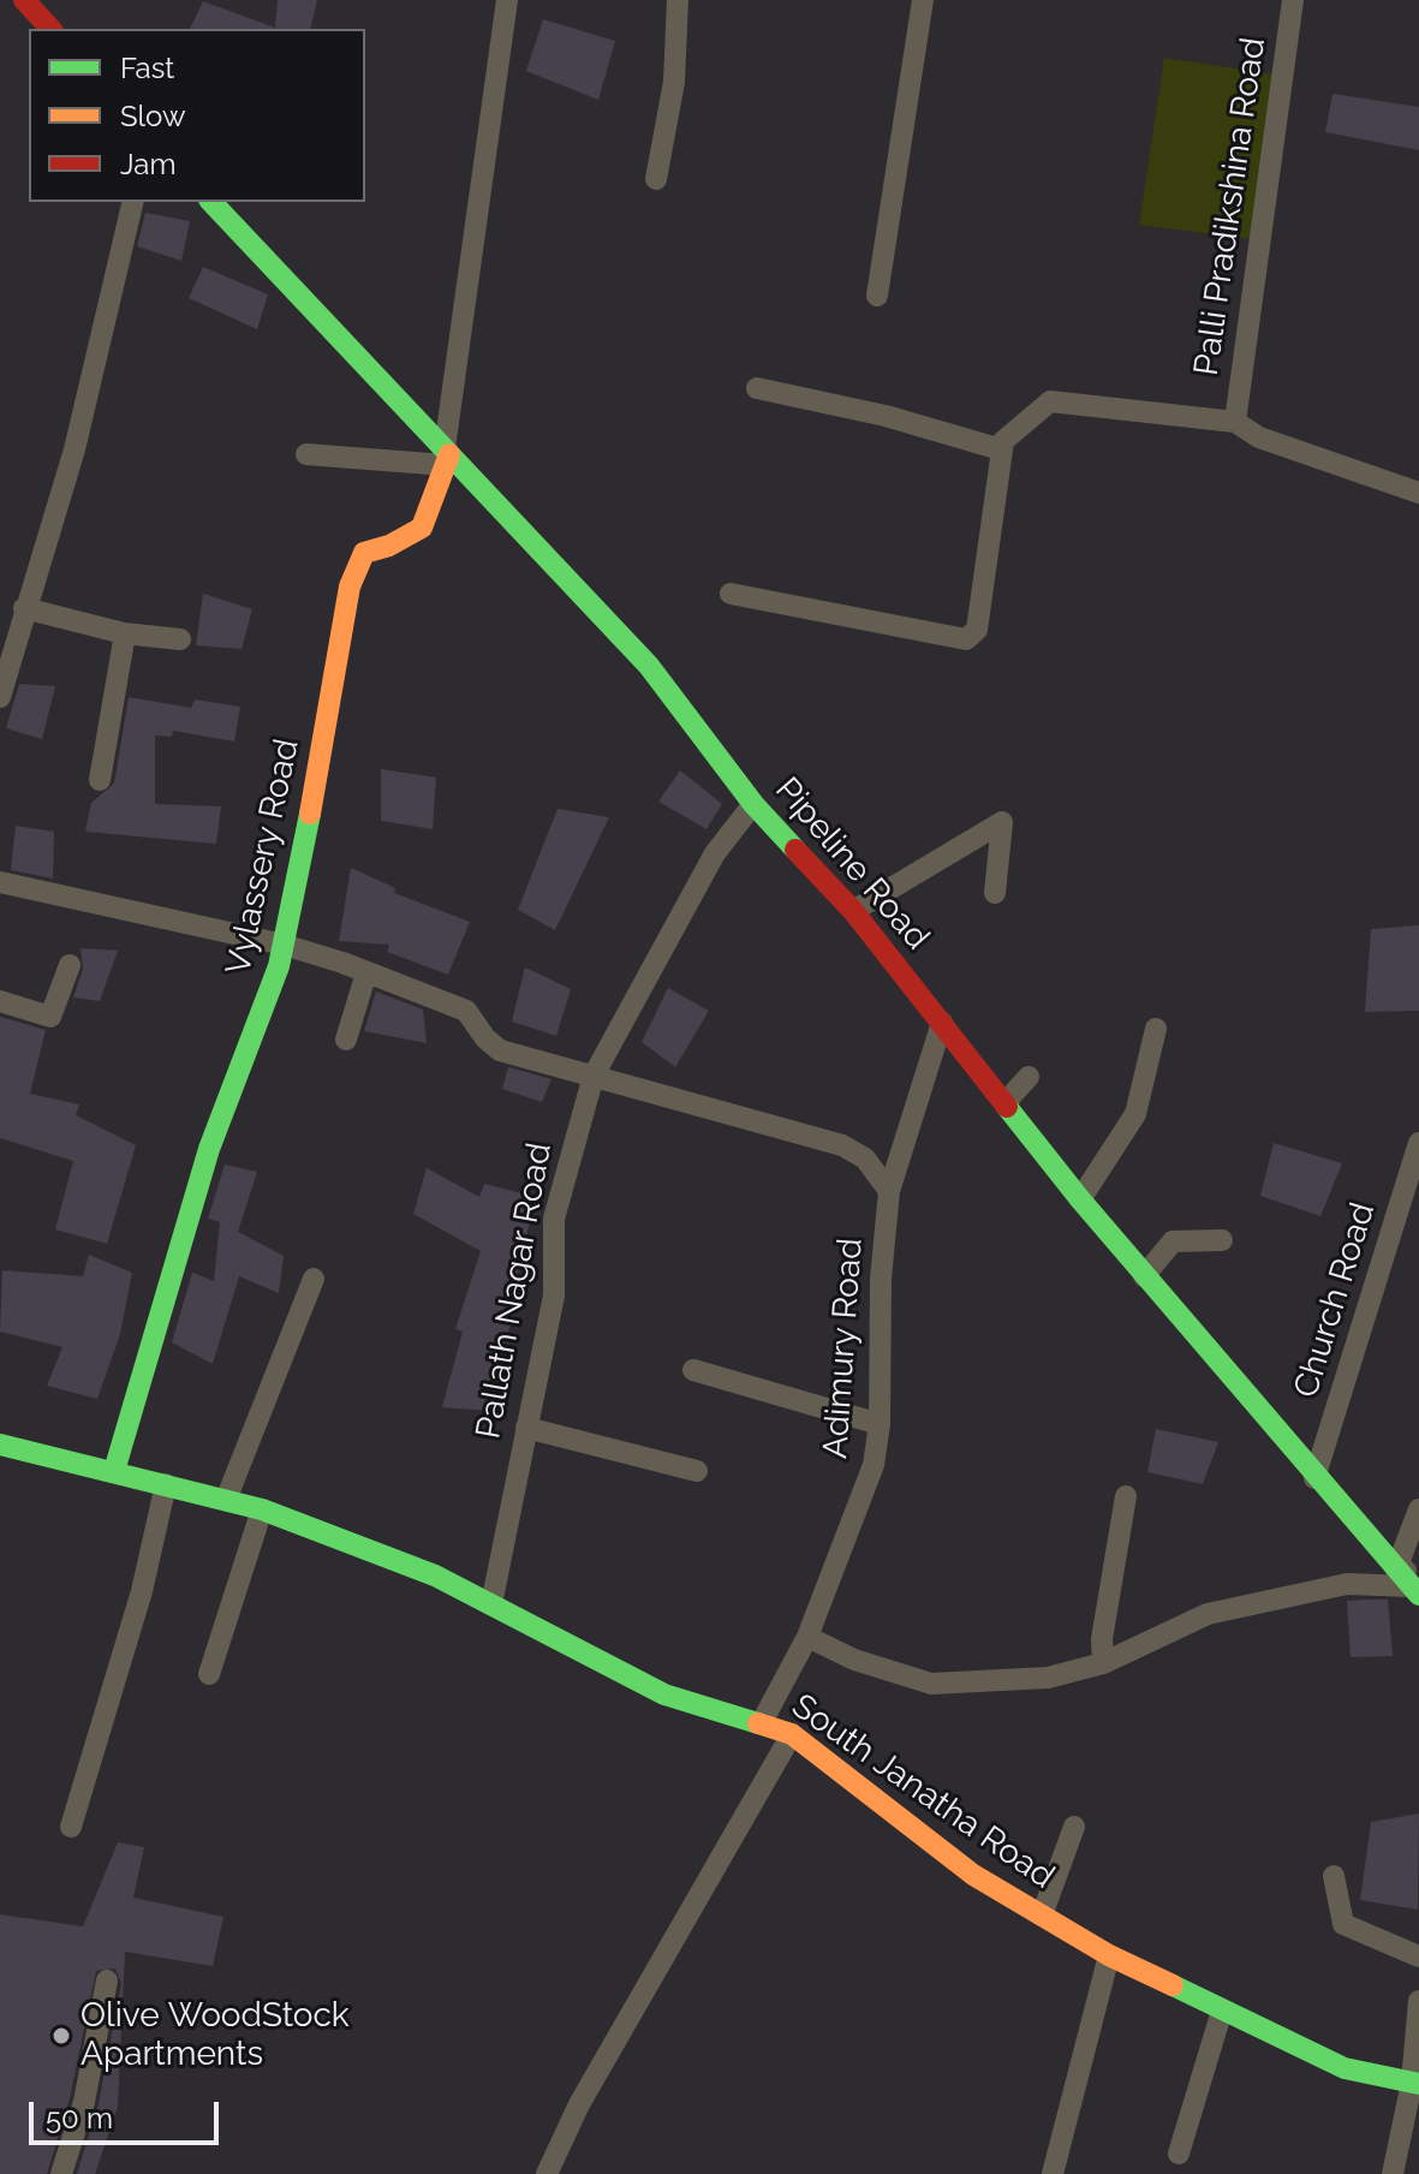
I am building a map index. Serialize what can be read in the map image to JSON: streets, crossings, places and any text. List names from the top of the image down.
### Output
{
  "streets": {
    "street": [
      "Palli Pradikshina Road",
      "Vylassery Road",
      "Pipeline Road",
      "Pallath Nagar Road",
      "Church Road",
      "Adimury Road",
      "South Janatha Road"
    ]
  },
  "crossings": [
    ["Vylassery Road", "Pipeline Road"],
    ["Vylassery Road", "South Janatha Road"],
    ["Pipeline Road", "Pallath Nagar Road"],
    ["Pipeline Road", "Church Road"],
    ["Pipeline Road", "Adimury Road"],
    ["Pallath Nagar Road", "South Janatha Road"],
    ["Adimury Road", "South Janatha Road"]
  ],
  "places": ["Olive WoodStock Apartments"],
  "legend": ["Fast", "Slow", "Jam"],
  "scale_bar": "50 m"
}
